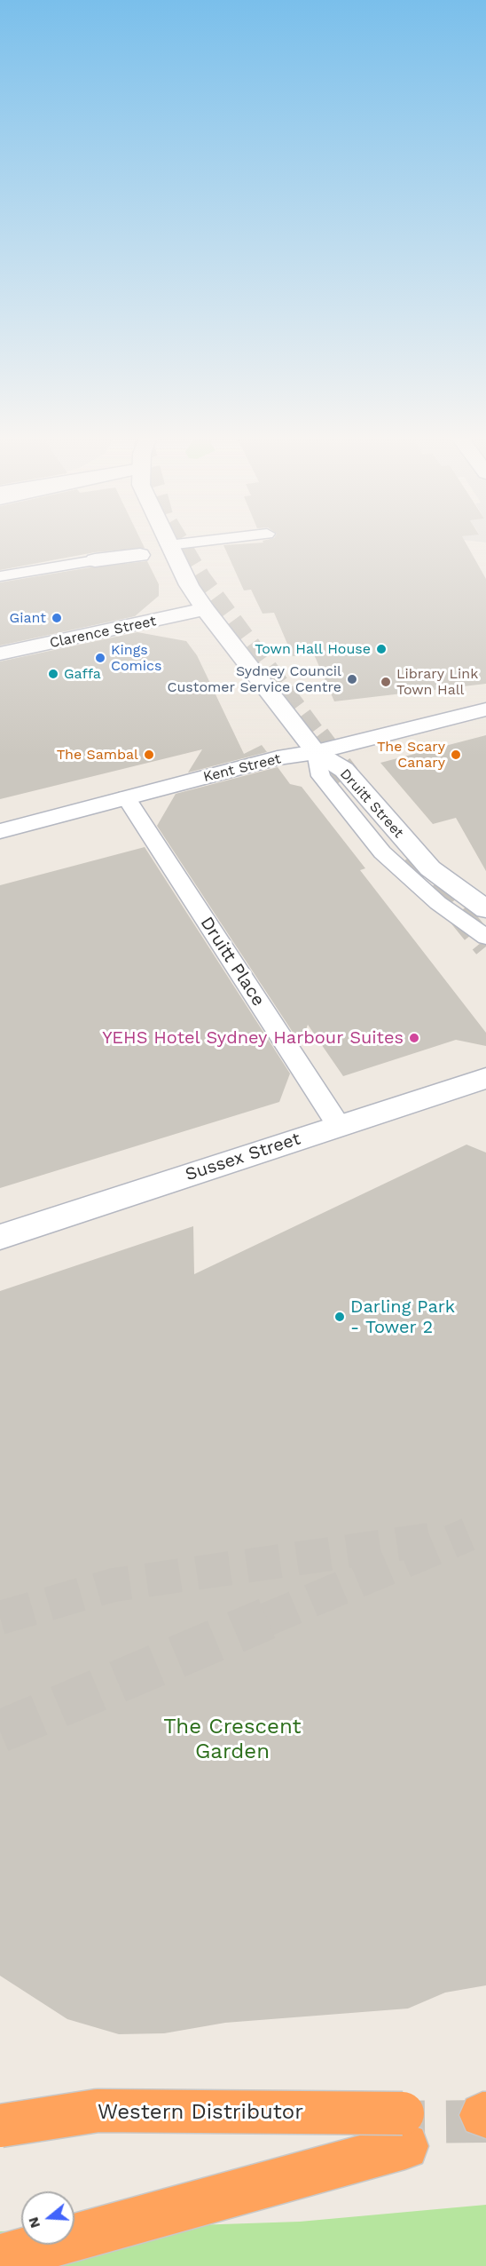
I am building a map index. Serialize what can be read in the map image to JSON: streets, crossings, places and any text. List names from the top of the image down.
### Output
{
  "streets": {
    "highway": ["Western Distributor"],
    "street": [
      "Clarence Street",
      "Kent Street",
      "Druitt Street",
      "Sussex Street"
    ],
    "lane": ["Druitt Place"]
  },
  "crossings": [
    ["Clarence Street", "Druitt Street"],
    ["Kent Street", "Druitt Street"],
    ["Kent Street", "Druitt Place"],
    ["Druitt Place", "Sussex Street"]
  ],
  "parks": ["The Crescent Garden"],
  "places": [
    "Giant",
    "Town Hall House",
    "Kings Comics",
    "Gaffa",
    "Sydney Council Customer Service Centre",
    "Library Link Town Hall",
    "The Sambal",
    "The Scary Canary",
    "YEHS Hotel Sydney Harbour Suites",
    "Darling Park - Tower 2"
  ],
  "north": "left"
}
